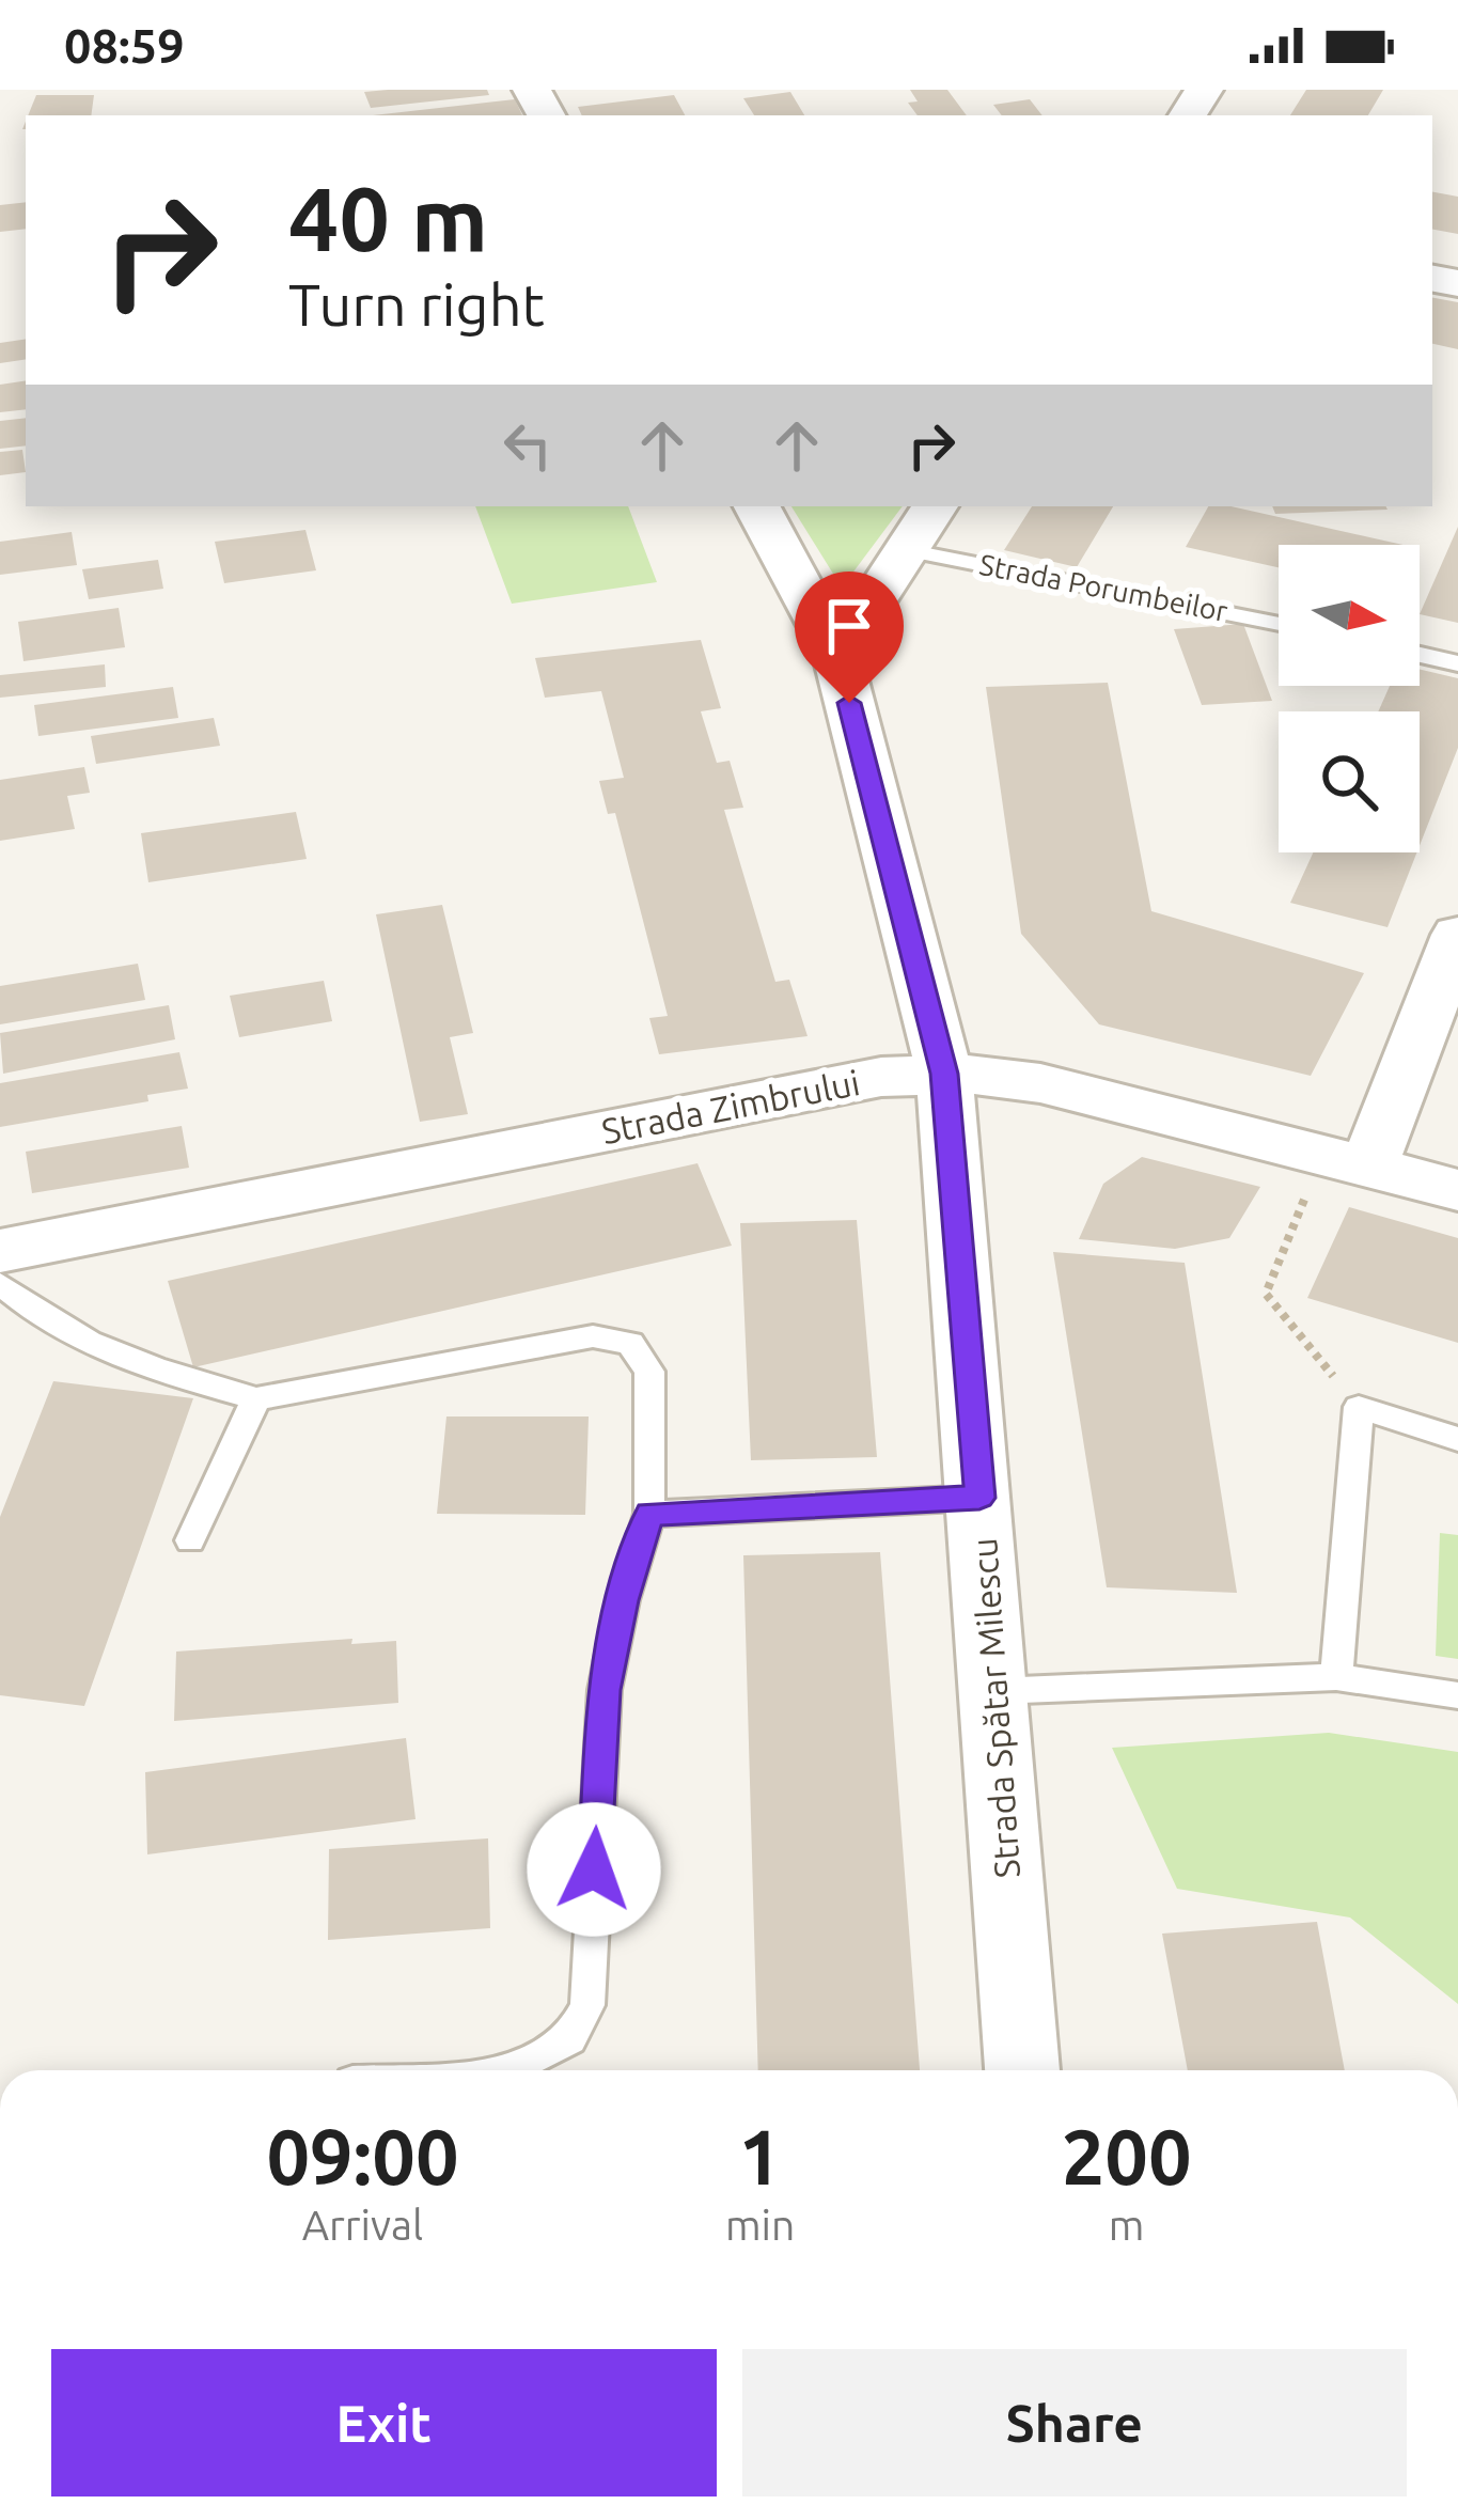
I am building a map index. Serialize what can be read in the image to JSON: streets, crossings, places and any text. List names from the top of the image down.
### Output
{
  "streets": {
    "street": ["Strada Zimbrului", "Strada Spătar Milescu"],
    "lane": ["Strada Porumbeilor"]
  },
  "crossings": [
    ["Strada Zimbrului", "Strada Spătar Milescu"]
  ],
  "north": "right",
  "page": {
    "status": "08:59",
    "turn": ["40 m", "Turn right"],
    "eta": [
      "09:00",
      "Arrival",
      "1",
      "min",
      "200",
      "m"
    ],
    "buttons": ["Exit", "Share"]
  }
}
